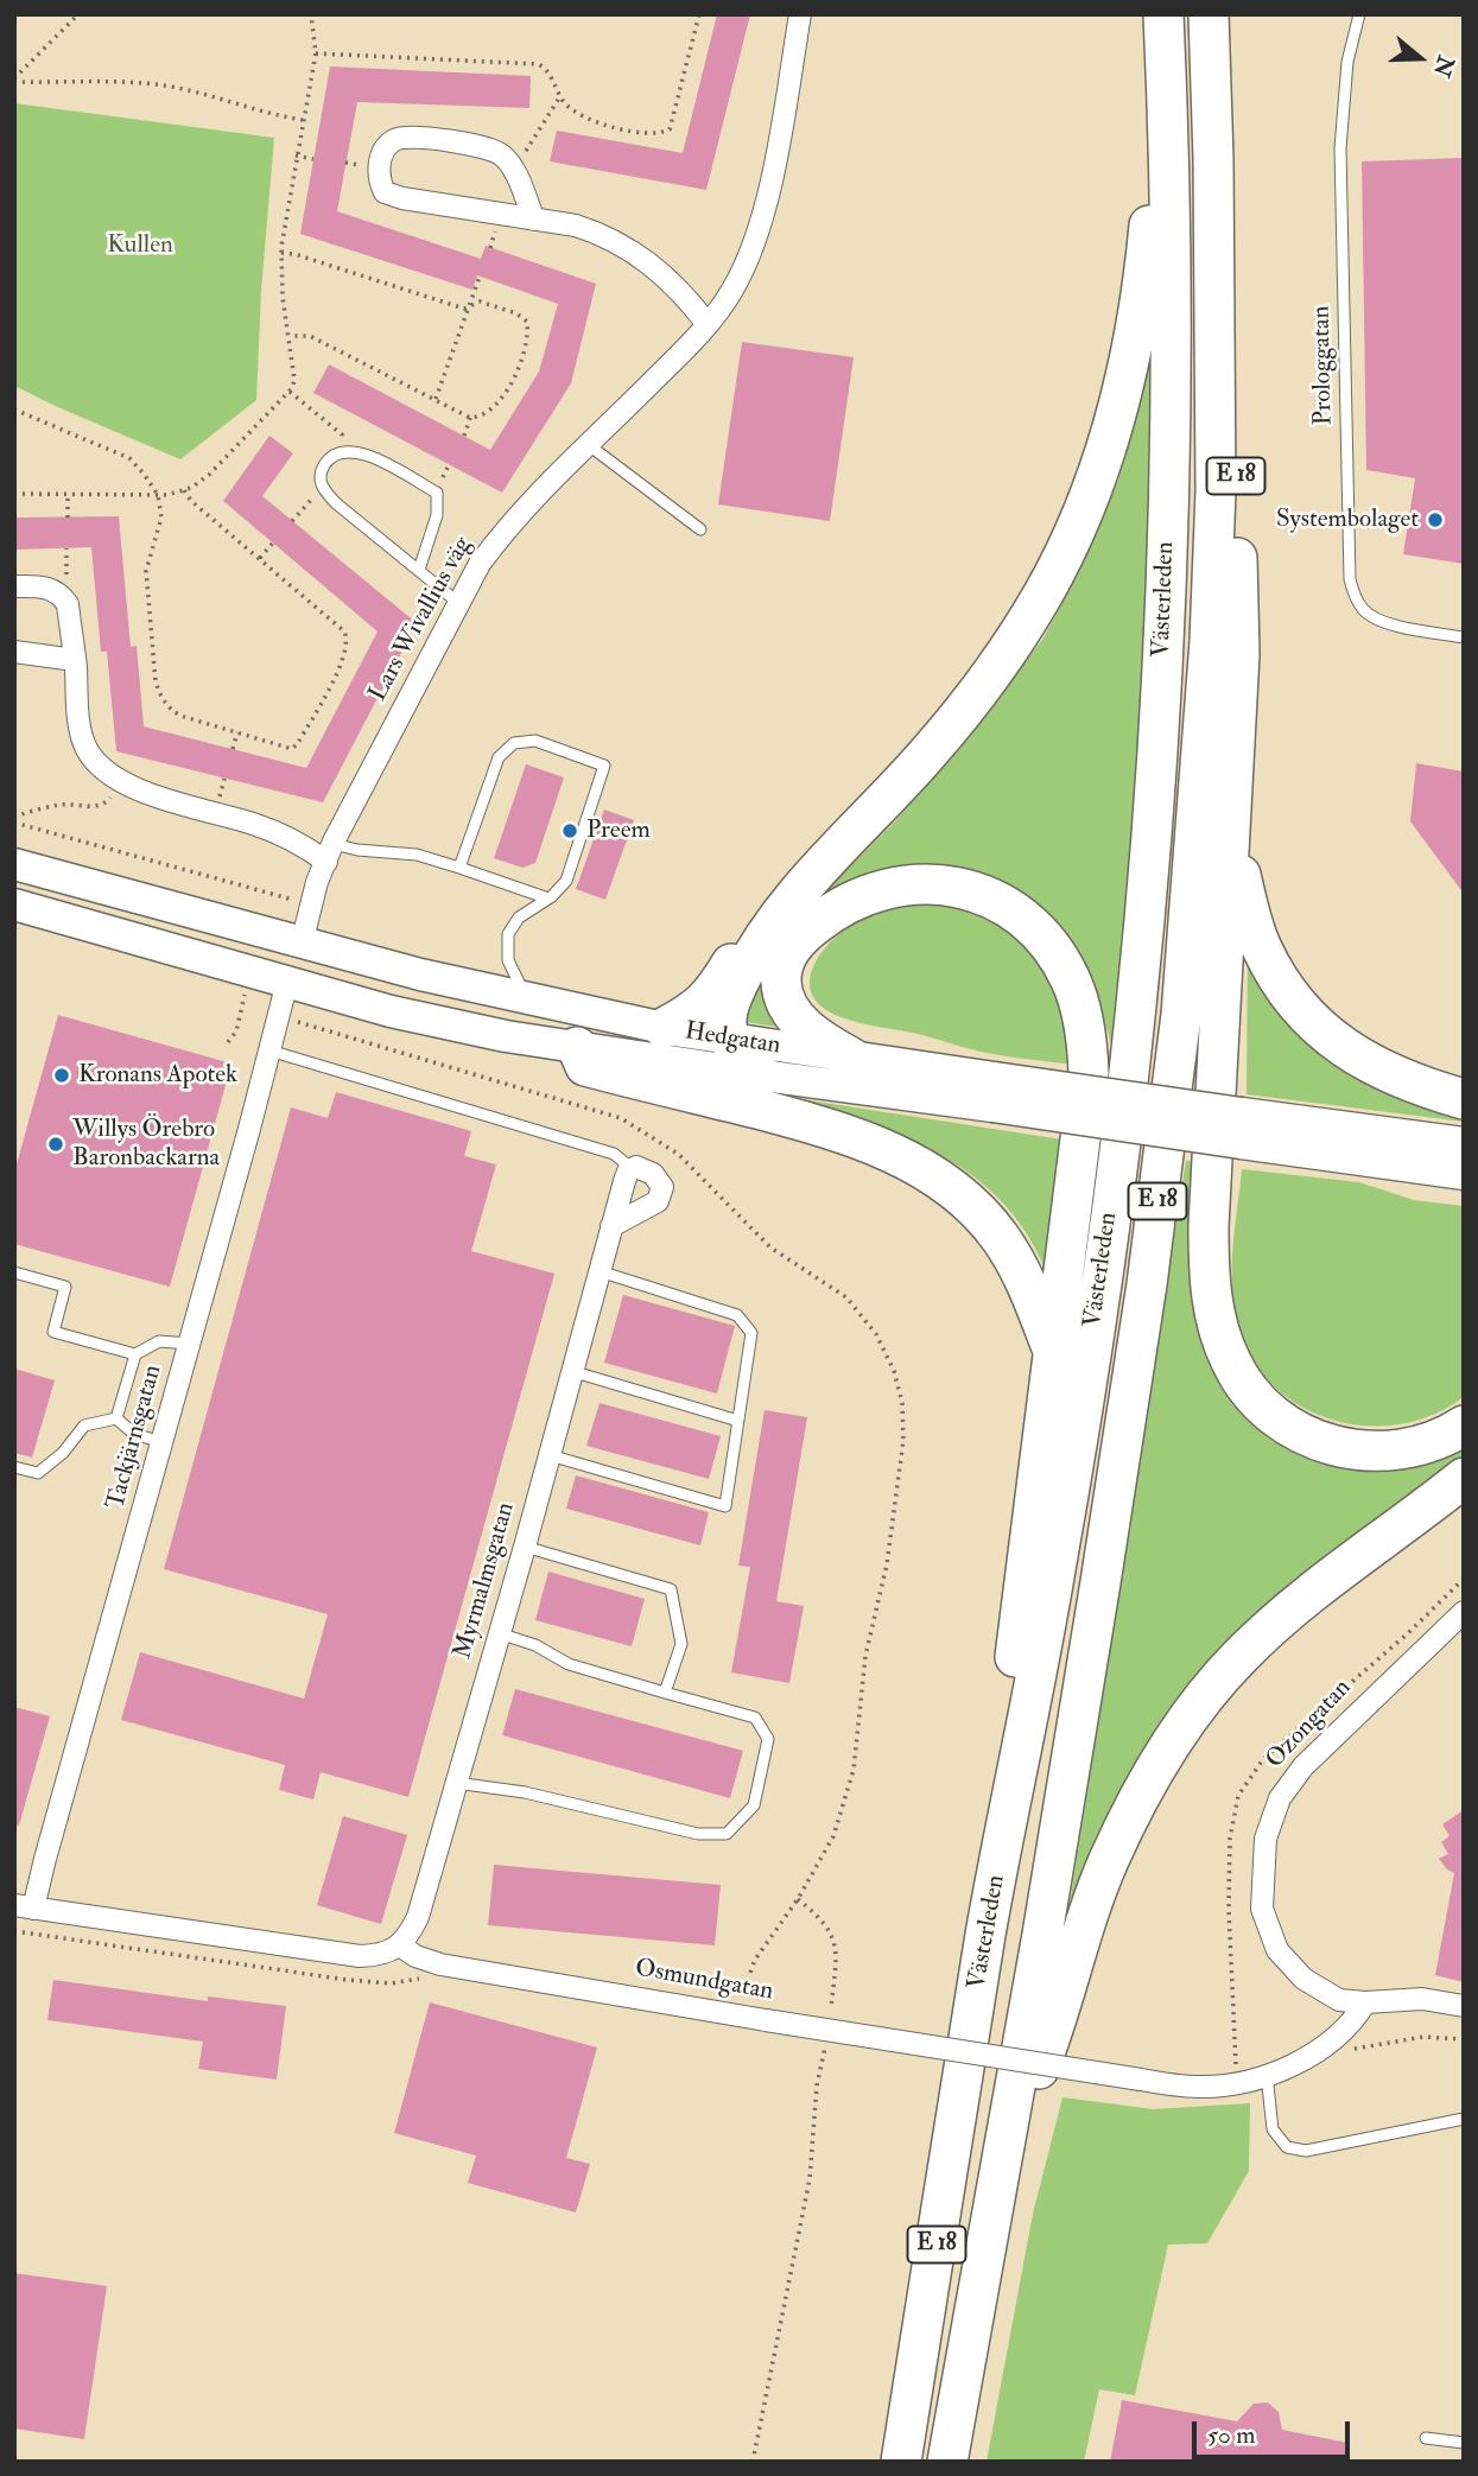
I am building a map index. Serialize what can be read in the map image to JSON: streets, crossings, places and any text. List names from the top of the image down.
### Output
{
  "streets": {
    "highway": ["E 18", "Västerleden"],
    "main road": ["Hedgatan"],
    "street": [
      "Lars Wivallius väg",
      "Tackjärnsgatan",
      "Myrmalmsgatan",
      "Ozongatan",
      "Osmundgatan"
    ],
    "lane": ["Prologgatan"]
  },
  "crossings": [
    ["E 18", "Västerleden"],
    ["E 18", "Hedgatan"],
    ["Lars Wivallius väg", "Hedgatan"],
    ["Hedgatan", "Tackjärnsgatan"],
    ["Myrmalmsgatan", "Osmundgatan"],
    ["Ozongatan", "Osmundgatan"]
  ],
  "parks": ["Kullen"],
  "places": [
    "Systembolaget",
    "Preem",
    "Kronans Apotek",
    "Willys Örebro Baronbackarna"
  ],
  "scale_bar": "50 m",
  "north": "right"
}
